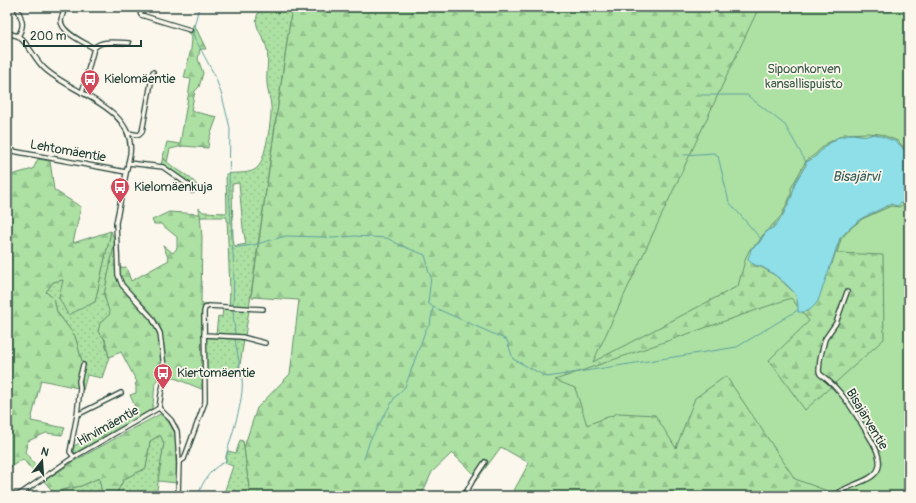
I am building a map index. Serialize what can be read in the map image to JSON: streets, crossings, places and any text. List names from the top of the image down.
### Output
{
  "streets": {
    "street": ["Lehtomäentie", "Bisajärventie", "Hirvimäentie"]
  },
  "water": ["Bisajärvi"],
  "parks": ["Sipoonkorven kansallispuisto"],
  "places": {
    "bus stop": ["Kielomäentie", "Kielomäenkuja", "Kiertomäentie"]
  },
  "scale_bar": "200 m",
  "north": "top"
}
